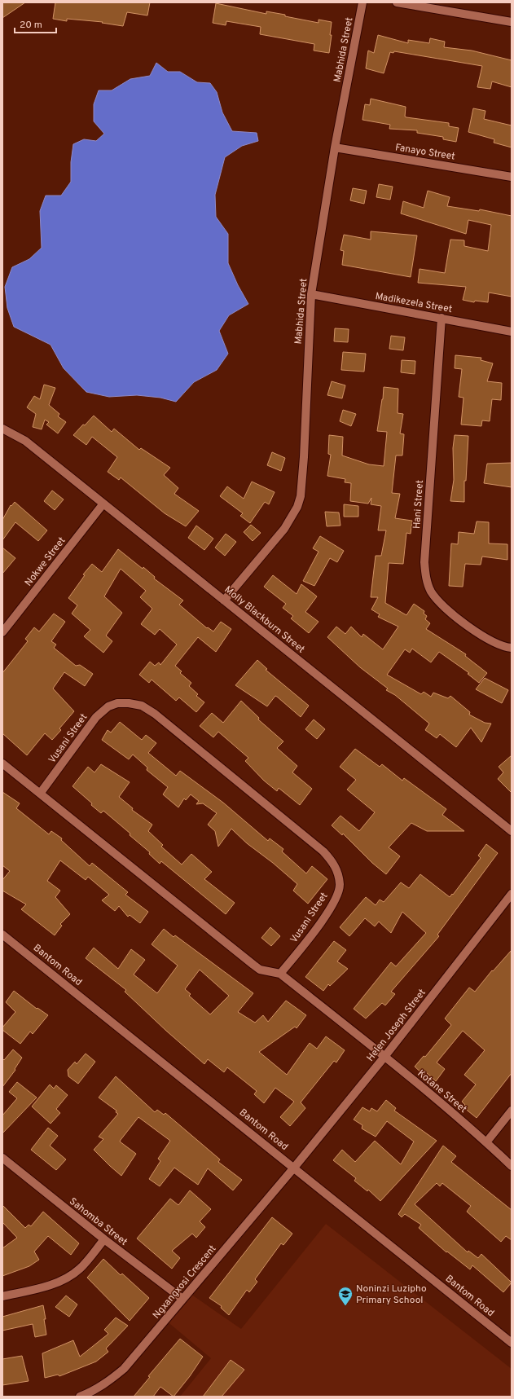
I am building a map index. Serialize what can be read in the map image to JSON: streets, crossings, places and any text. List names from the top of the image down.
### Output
{
  "streets": {
    "street": [
      "Mabhida Street",
      "Fanayo Street",
      "Madikezela Street",
      "Hani Street",
      "Nokwe Street",
      "Molly Blackburn Street",
      "Vusani Street",
      "Bantom Road",
      "Helen Joseph Street",
      "Kotane Street",
      "Sahomba Street",
      "Ngxangxosi Crescent"
    ]
  },
  "crossings": [
    ["Mabhida Street", "Fanayo Street"],
    ["Mabhida Street", "Madikezela Street"],
    ["Mabhida Street", "Molly Blackburn Street"],
    ["Madikezela Street", "Hani Street"],
    ["Nokwe Street", "Molly Blackburn Street"],
    ["Vusani Street", "Kotane Street"],
    ["Bantom Road", "Helen Joseph Street"],
    ["Bantom Road", "Ngxangxosi Crescent"],
    ["Helen Joseph Street", "Kotane Street"],
    ["Helen Joseph Street", "Ngxangxosi Crescent"],
    ["Sahomba Street", "Ngxangxosi Crescent"]
  ],
  "places": {
    "school or university": ["Noninzi Luzipho Primary School"]
  },
  "scale_bar": "20 m"
}
